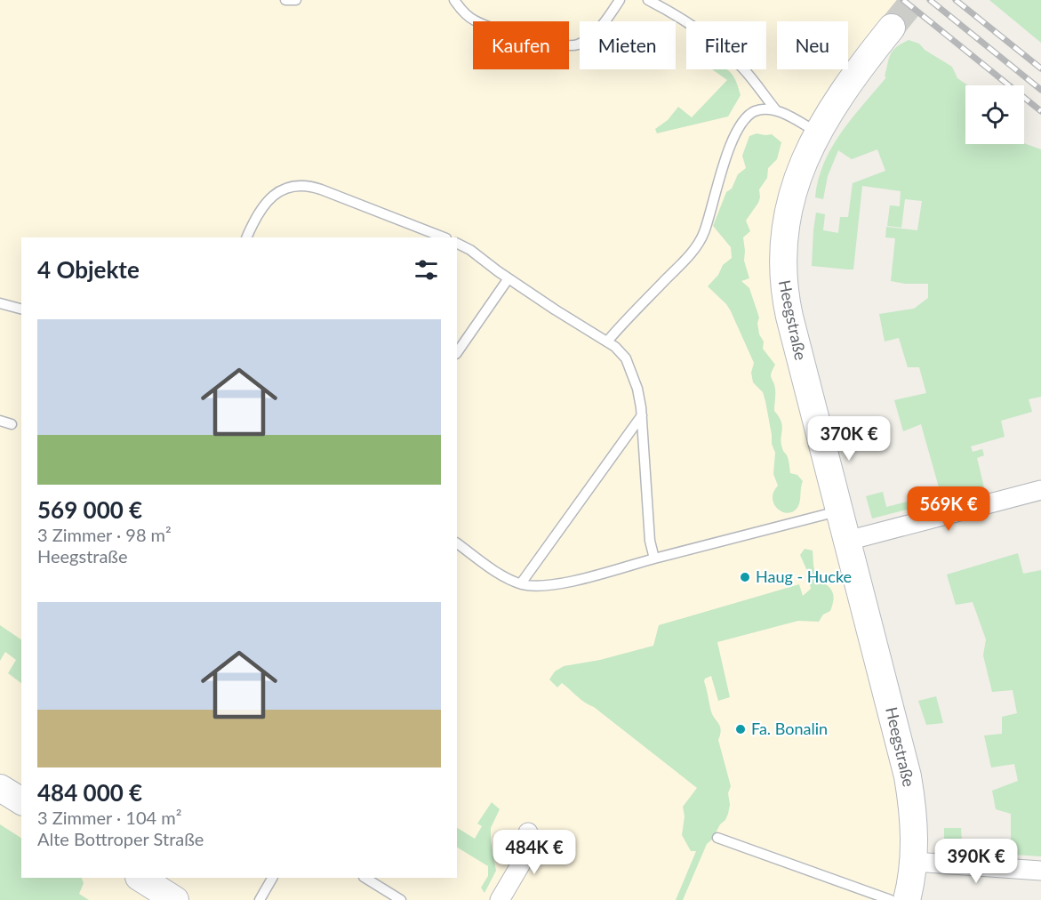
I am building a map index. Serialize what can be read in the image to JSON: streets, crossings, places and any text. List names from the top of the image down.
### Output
{
  "streets": {
    "street": ["Heegstraße"]
  },
  "places": ["Haug - Hucke", "Fa. Bonalin"],
  "page": {
    "chip": [
      "Kaufen",
      "Mieten",
      "Filter",
      "Neu"
    ],
    "heading": "4 Objekte",
    "list": [
      {
        "name": "569 000 €",
        "note": "3 Zimmer · 98 m² · Heegstraße"
      },
      {
        "name": "484 000 €",
        "note": "3 Zimmer · 104 m² · Alte Bottroper Straße"
      }
    ],
    "price": [
      "370K €",
      "569K €",
      "484K €",
      "390K €"
    ]
  }
}
